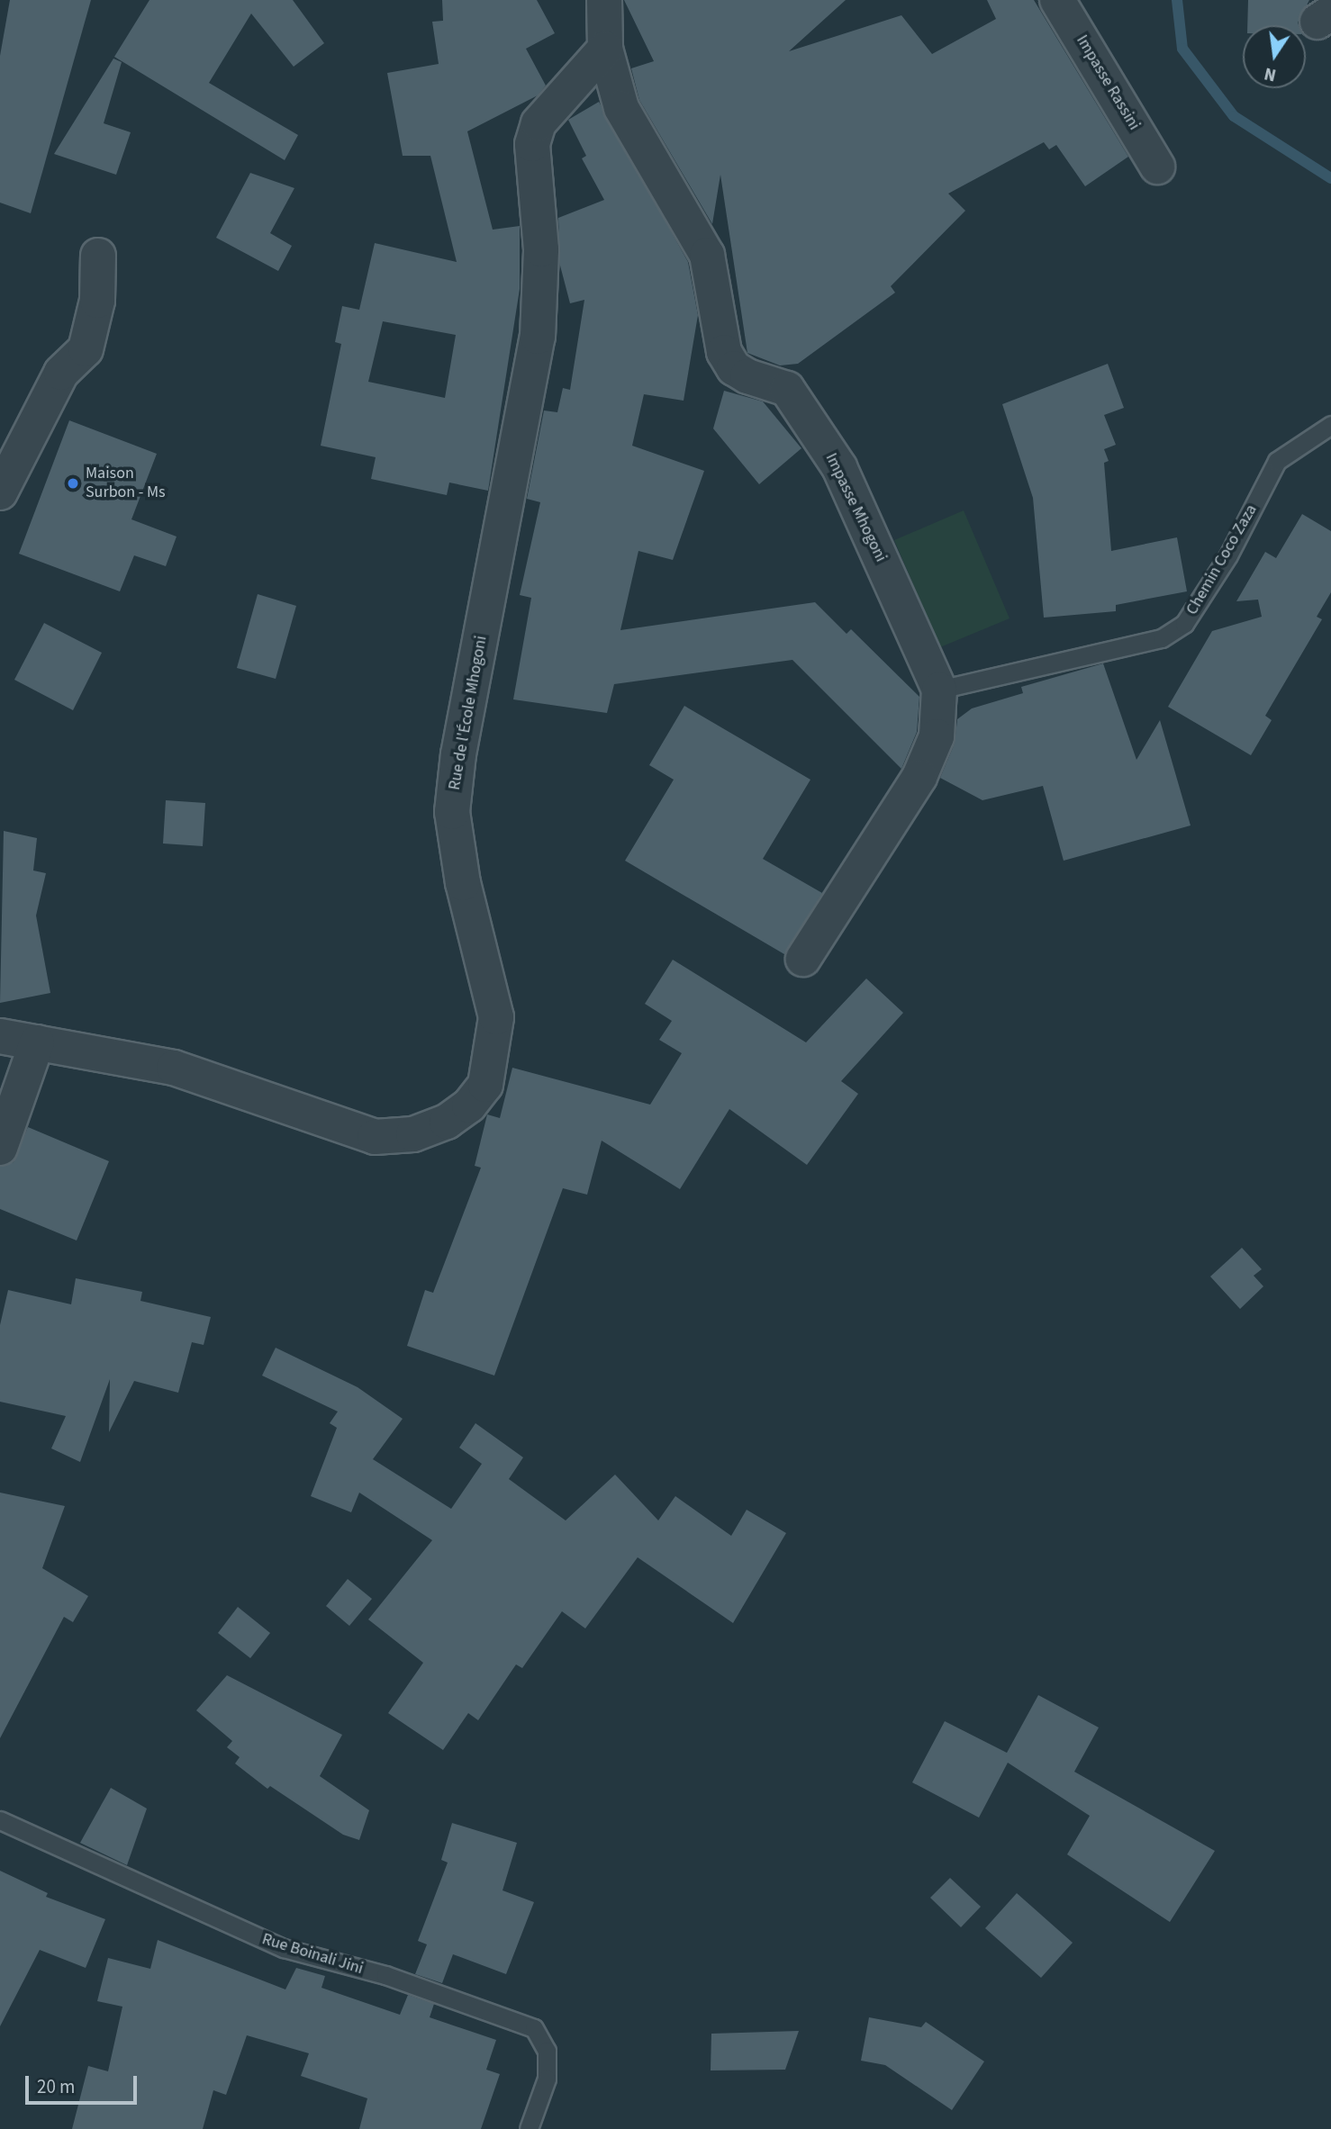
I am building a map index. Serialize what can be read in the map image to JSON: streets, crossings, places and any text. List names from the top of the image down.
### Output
{
  "streets": {
    "street": ["Impasse Rassini", "Impasse Mhogoni", "Rue de l'École Mhogoni"],
    "lane": ["Chemin Coco Zaza", "Rue Boinali Jini"]
  },
  "crossings": [
    ["Impasse Mhogoni", "Chemin Coco Zaza"],
    ["Impasse Mhogoni", "Rue de l'École Mhogoni"]
  ],
  "places": ["Maison Surbon - Ms"],
  "scale_bar": "20 m",
  "north": "bottom"
}
